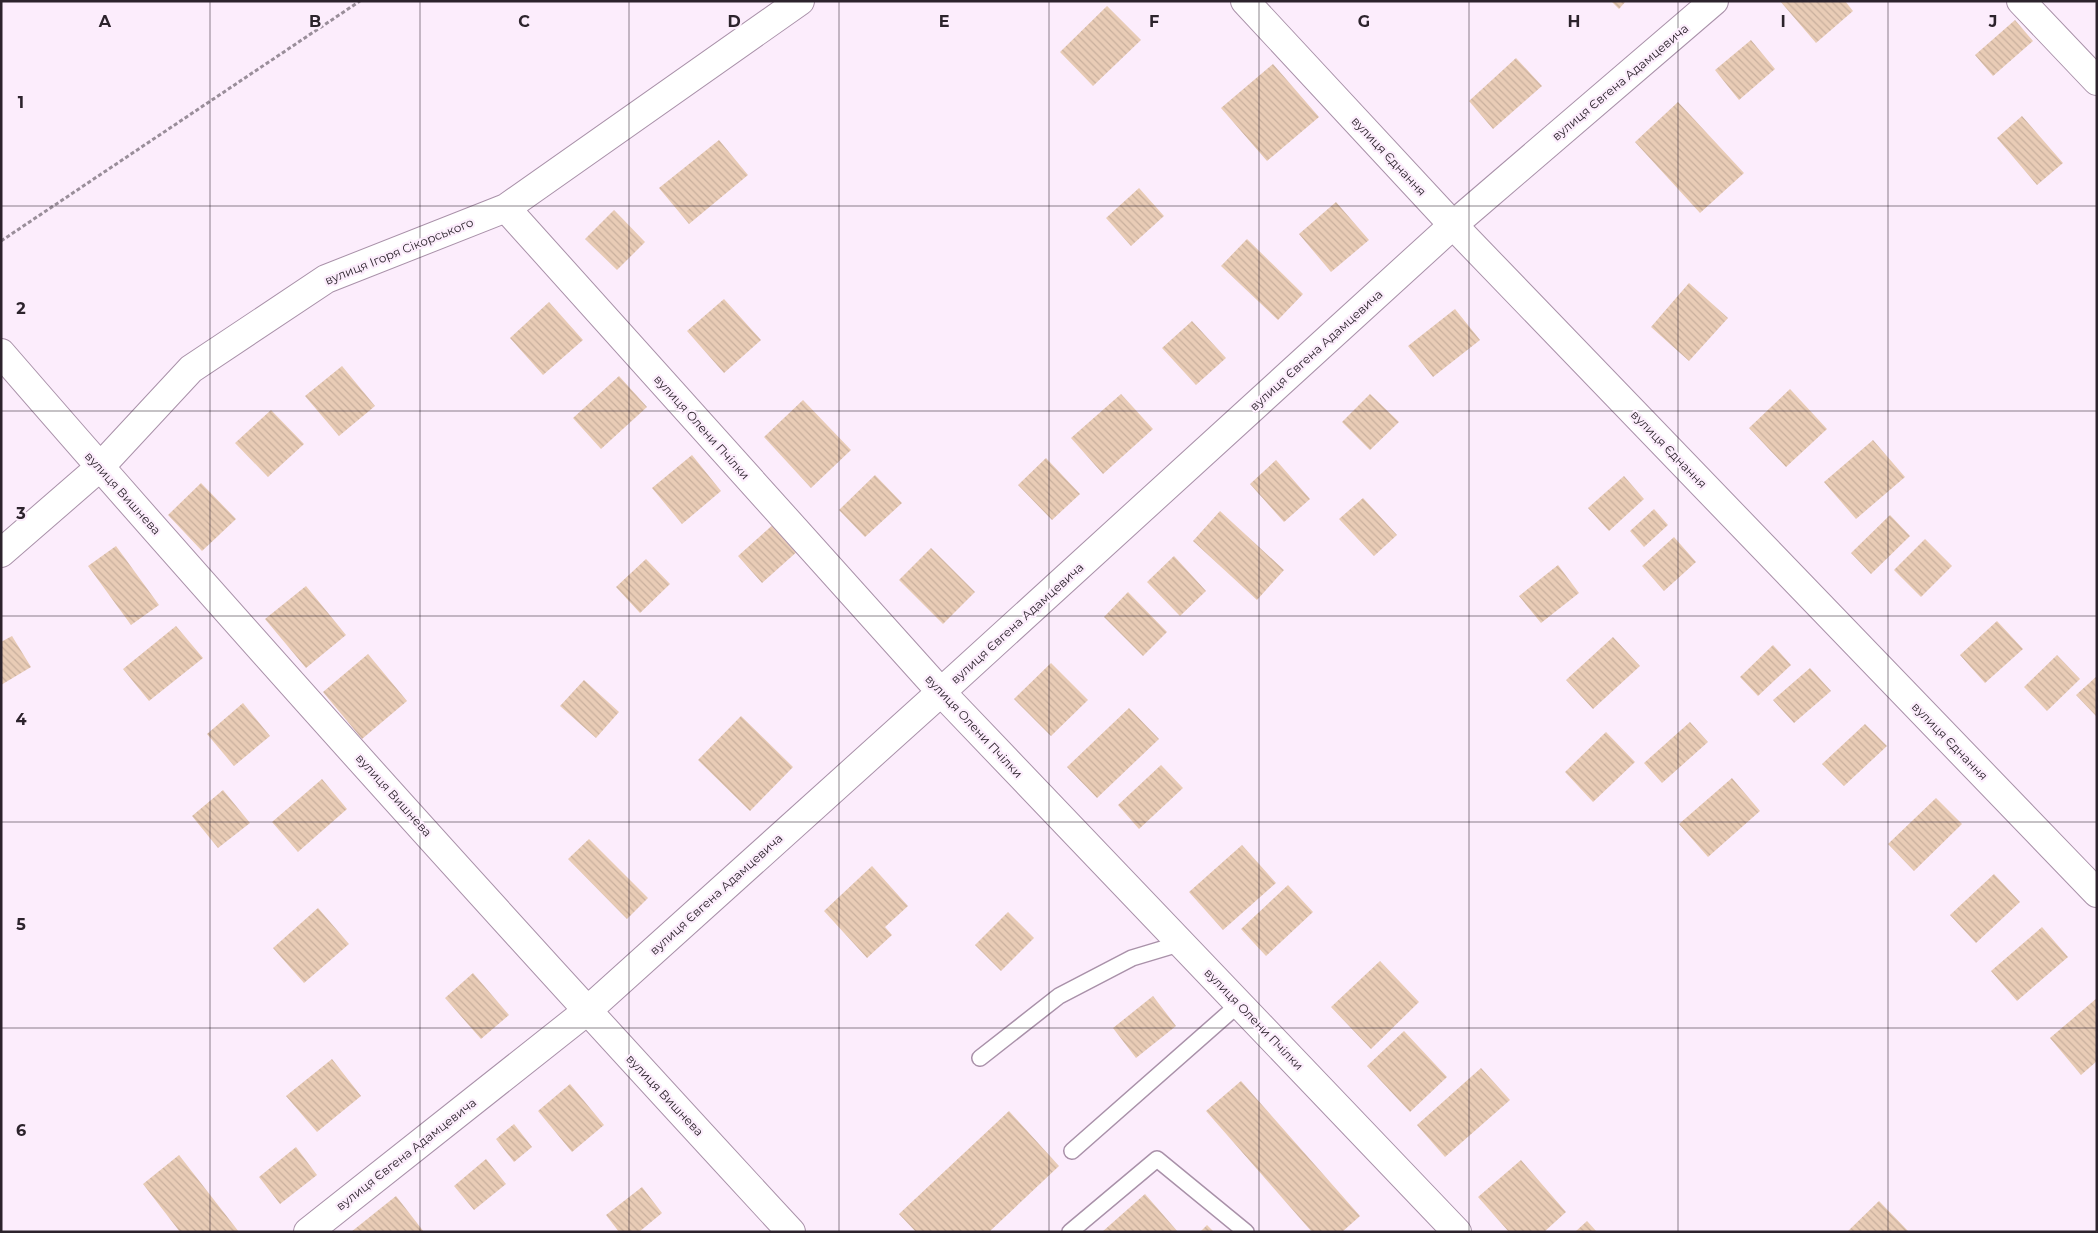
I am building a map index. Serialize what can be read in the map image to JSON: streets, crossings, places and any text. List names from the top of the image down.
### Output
{
  "streets": {
    "street": [
      "вулиця Євгена Адамцевича",
      "вулиця Єднання",
      "вулиця Ігоря Сікорського",
      "вулиця Олени Пчілки",
      "вулиця Вишнева"
    ]
  },
  "crossings": [
    ["вулиця Євгена Адамцевича", "вулиця Єднання"],
    ["вулиця Євгена Адамцевича", "вулиця Олени Пчілки"],
    ["вулиця Євгена Адамцевича", "вулиця Вишнева"],
    ["вулиця Ігоря Сікорського", "вулиця Олени Пчілки"],
    ["вулиця Ігоря Сікорського", "вулиця Вишнева"]
  ],
  "grid": {
    "columns": [
      "A",
      "B",
      "C",
      "D",
      "E",
      "F",
      "G",
      "H",
      "I",
      "J"
    ],
    "rows": [
      "1",
      "2",
      "3",
      "4",
      "5",
      "6"
    ]
  }
}
